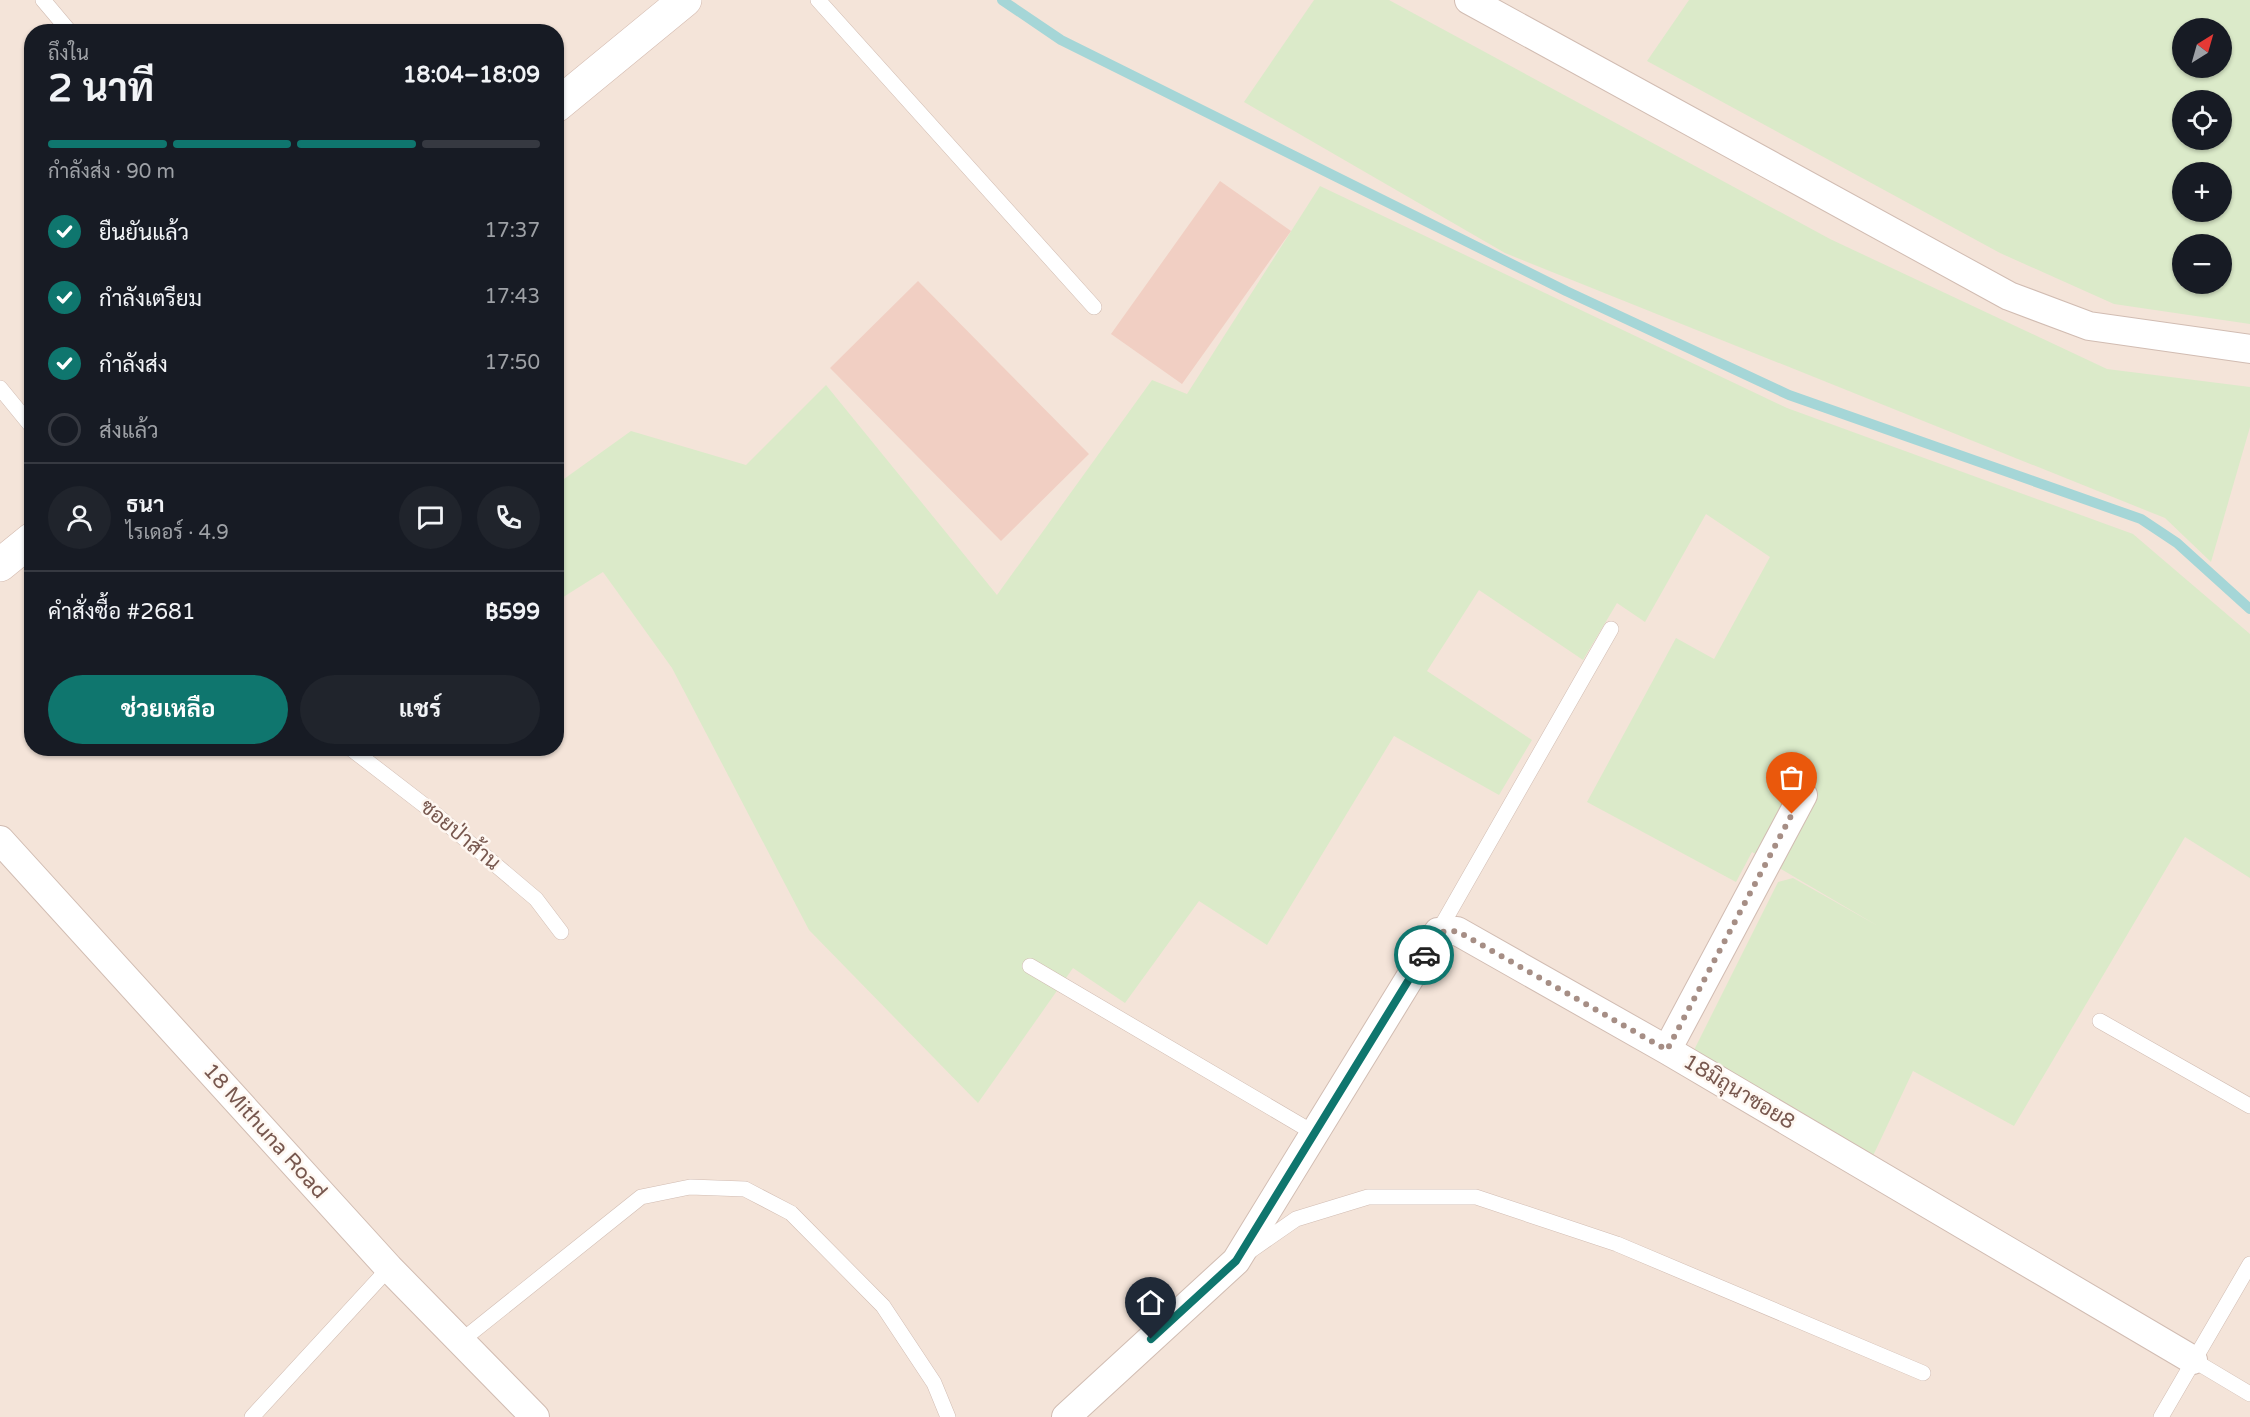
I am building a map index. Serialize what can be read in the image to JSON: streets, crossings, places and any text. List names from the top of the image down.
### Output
{
  "streets": {
    "street": ["18มิถุนาซอย8", "18 Mithuna Road"],
    "lane": ["ซอยป่าส้าน"]
  },
  "north": "top right",
  "page": {
    "map_buttons": ["+", "−"],
    "heading": ["2 นาที", "ถึงใน", "18:04–18:09"],
    "panel": [
      "ธนา",
      "ไรเดอร์ · 4.9",
      "คำสั่งซื้อ #2681",
      "฿599"
    ],
    "bar": "กำลังส่ง · 90 m",
    "list": [
      ["ยืนยันแล้ว", "17:37"],
      ["กำลังเตรียม", "17:43"],
      ["กำลังส่ง", "17:50"],
      "ส่งแล้ว"
    ],
    "buttons": ["ช่วยเหลือ", "แชร์"]
  }
}
